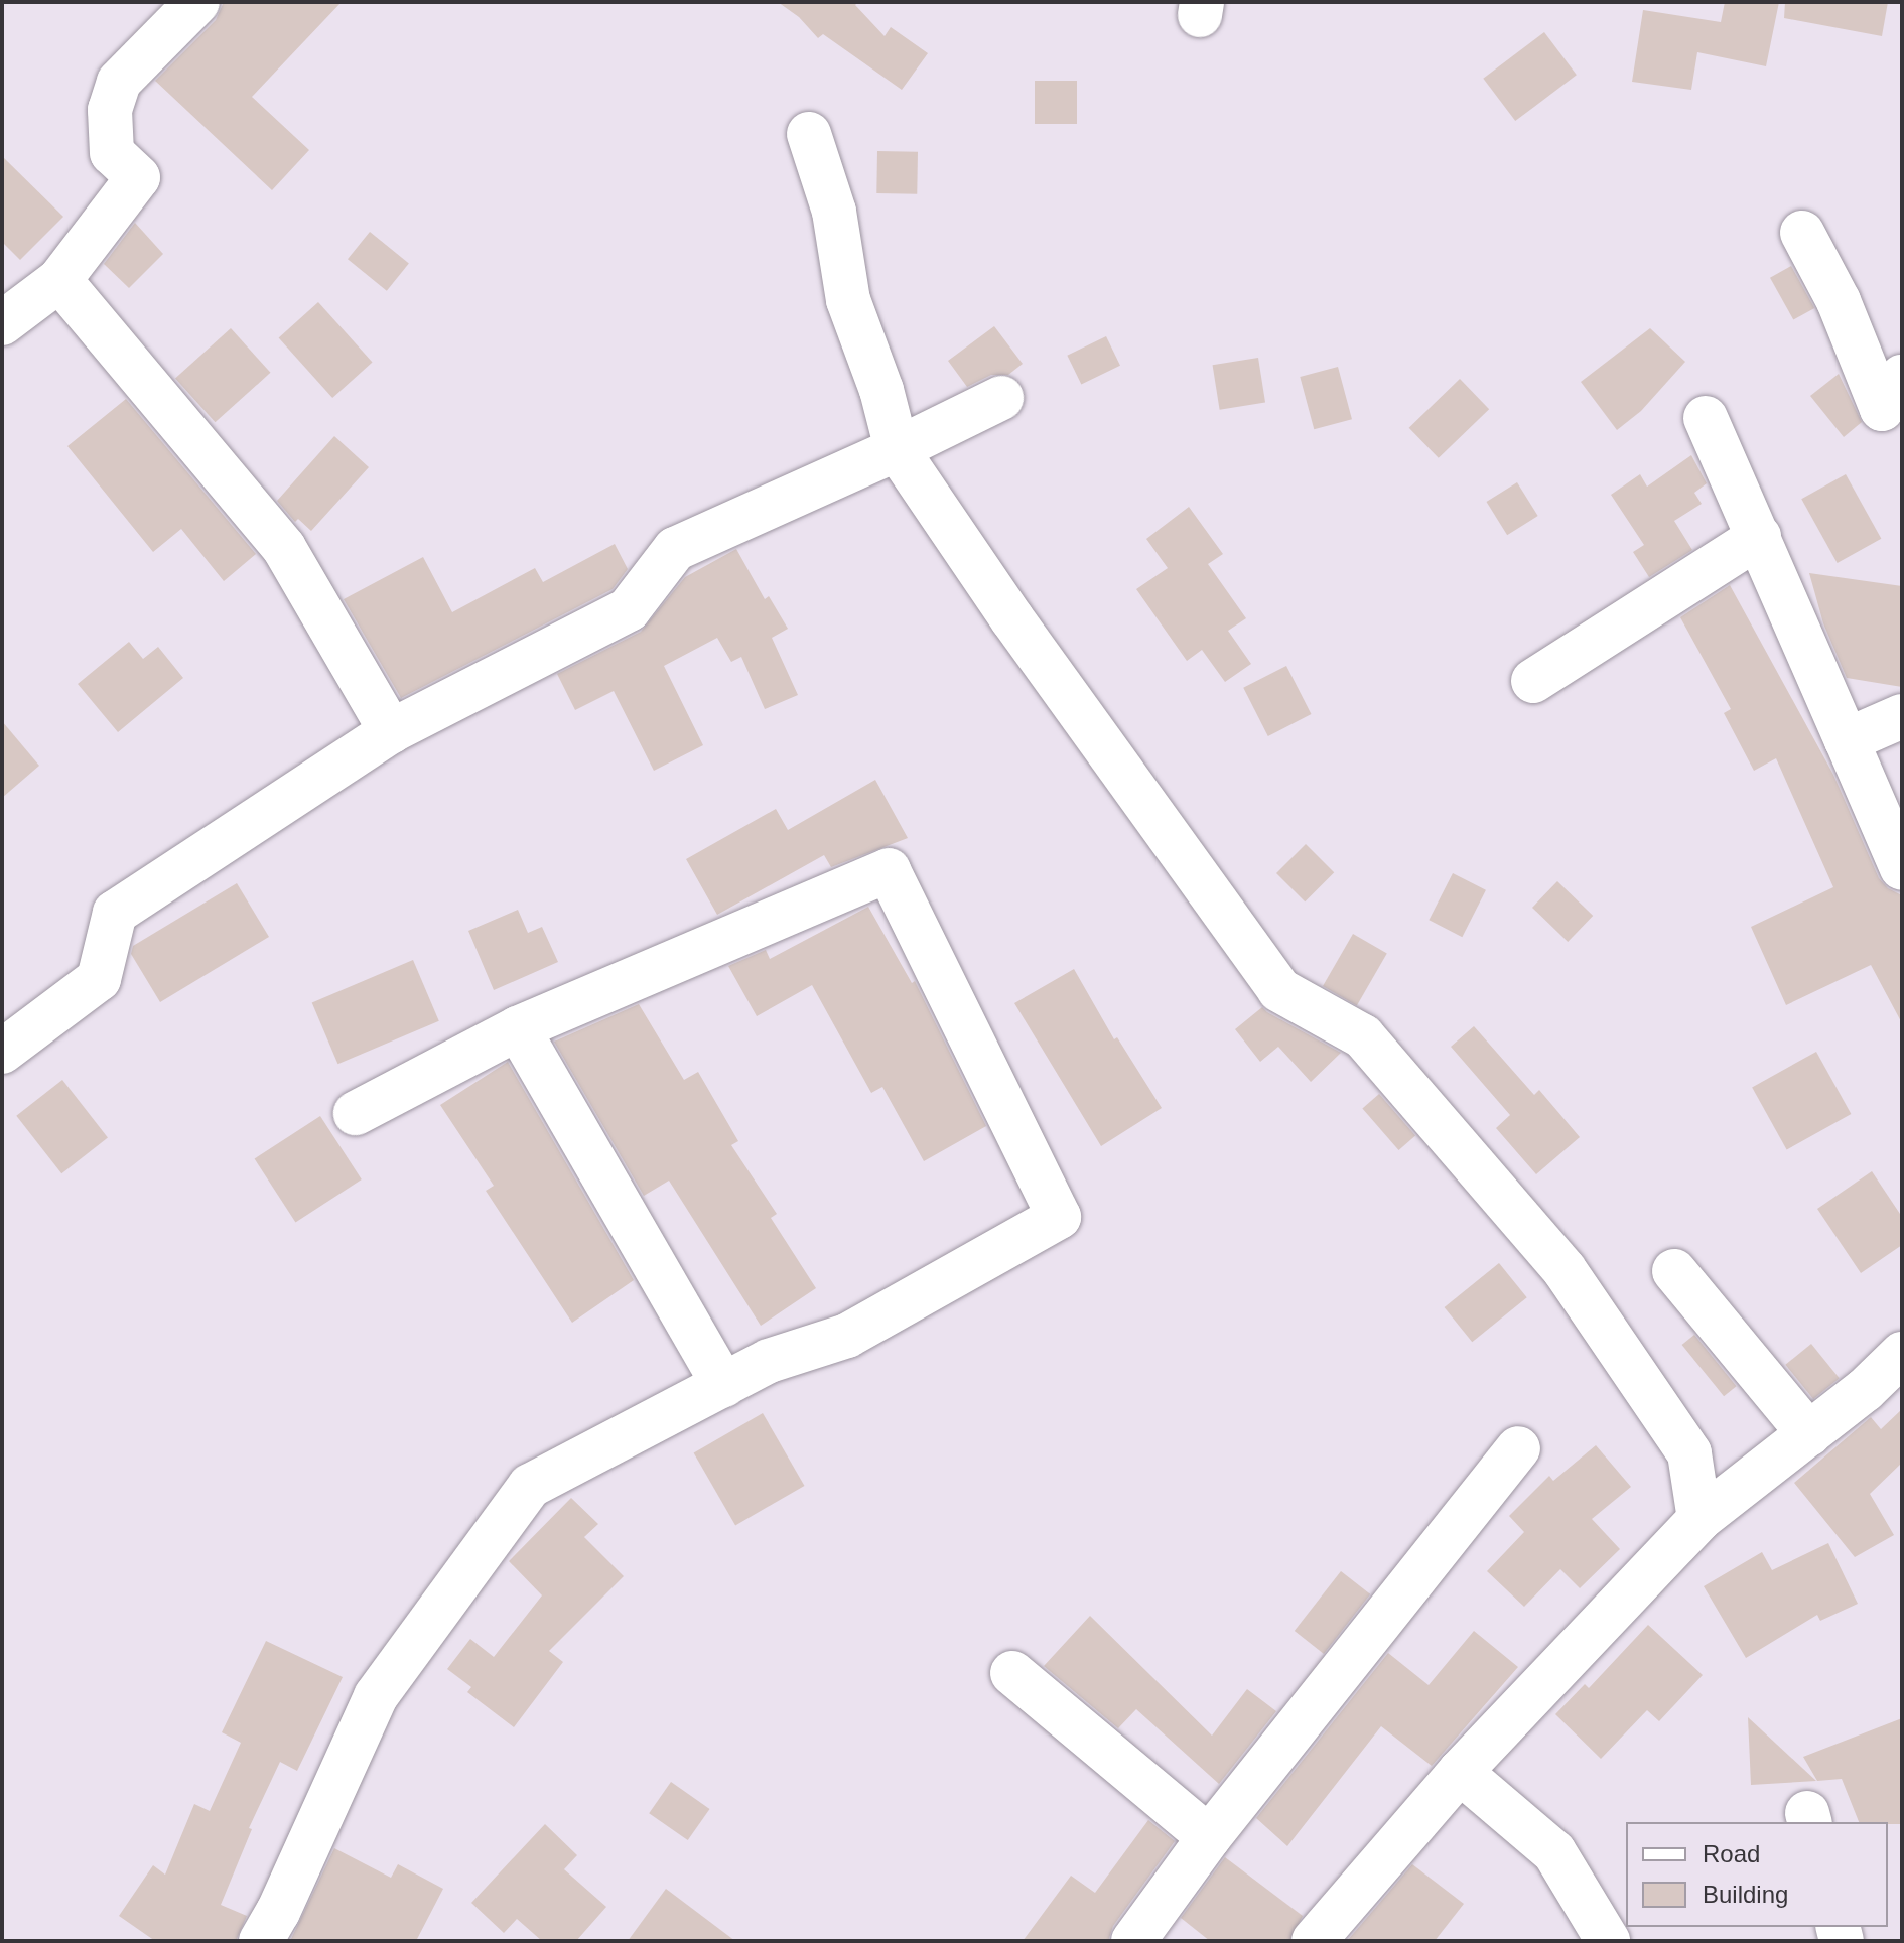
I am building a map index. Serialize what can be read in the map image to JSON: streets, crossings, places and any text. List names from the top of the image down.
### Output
{
  "legend": ["Road", "Building"]
}
